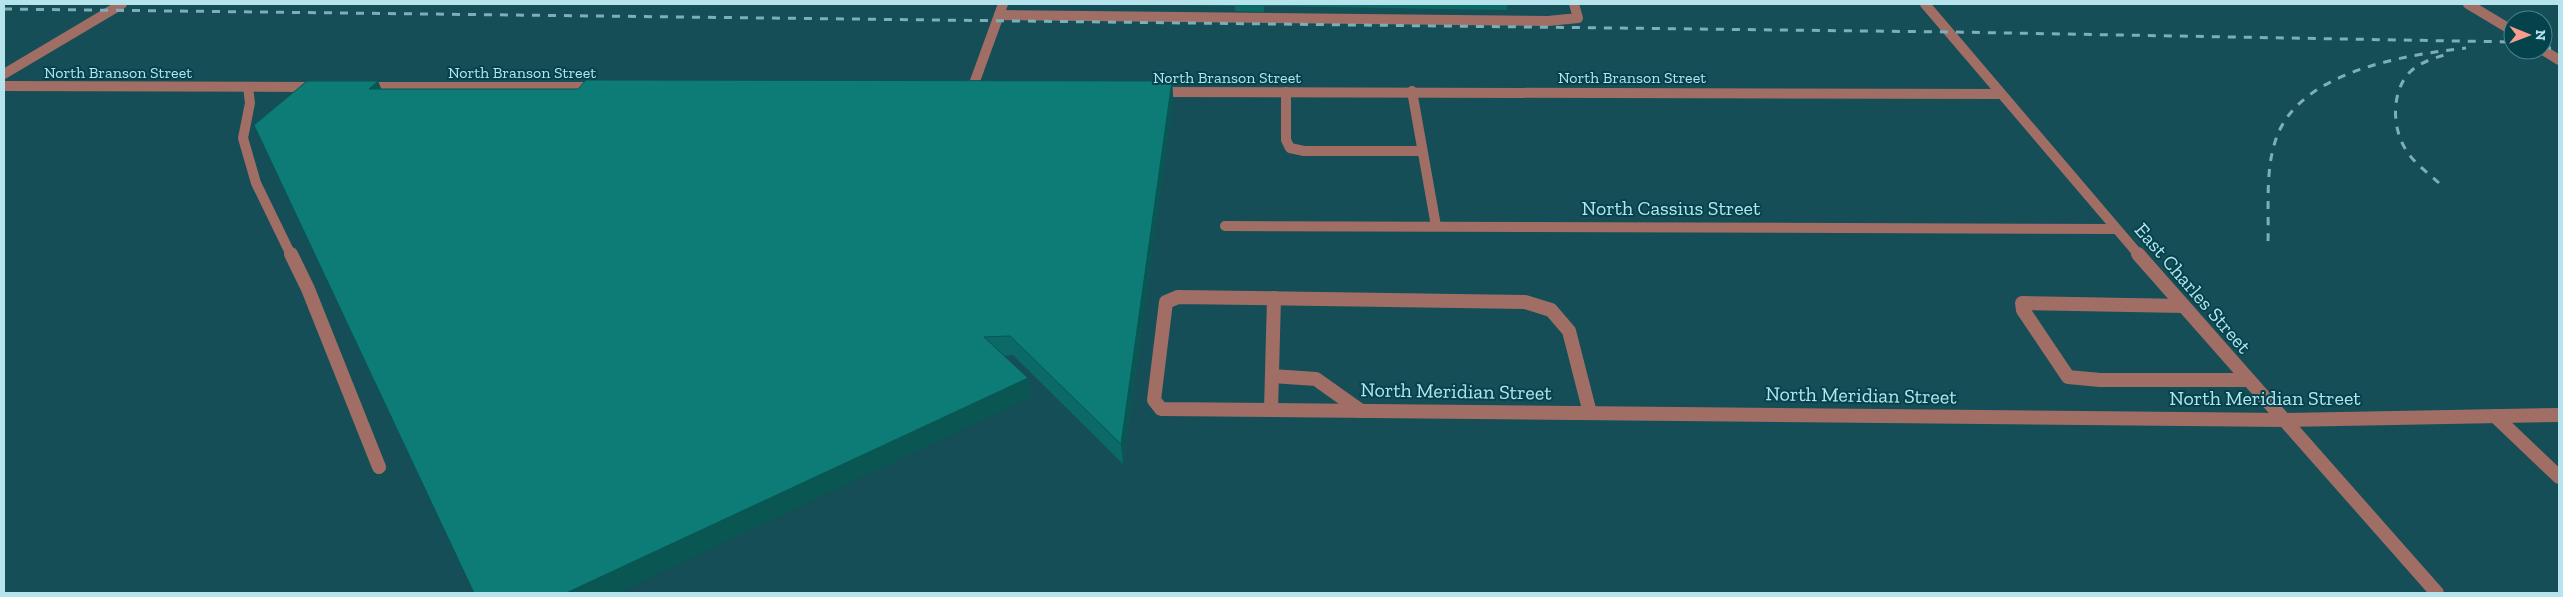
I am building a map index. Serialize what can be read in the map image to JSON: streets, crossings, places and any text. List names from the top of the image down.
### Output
{
  "streets": {
    "street": [
      "North Branson Street",
      "North Cassius Street",
      "East Charles Street",
      "North Meridian Street"
    ]
  },
  "crossings": [
    ["North Branson Street", "East Charles Street"],
    ["North Cassius Street", "East Charles Street"],
    ["East Charles Street", "North Meridian Street"]
  ],
  "north": "right"
}
